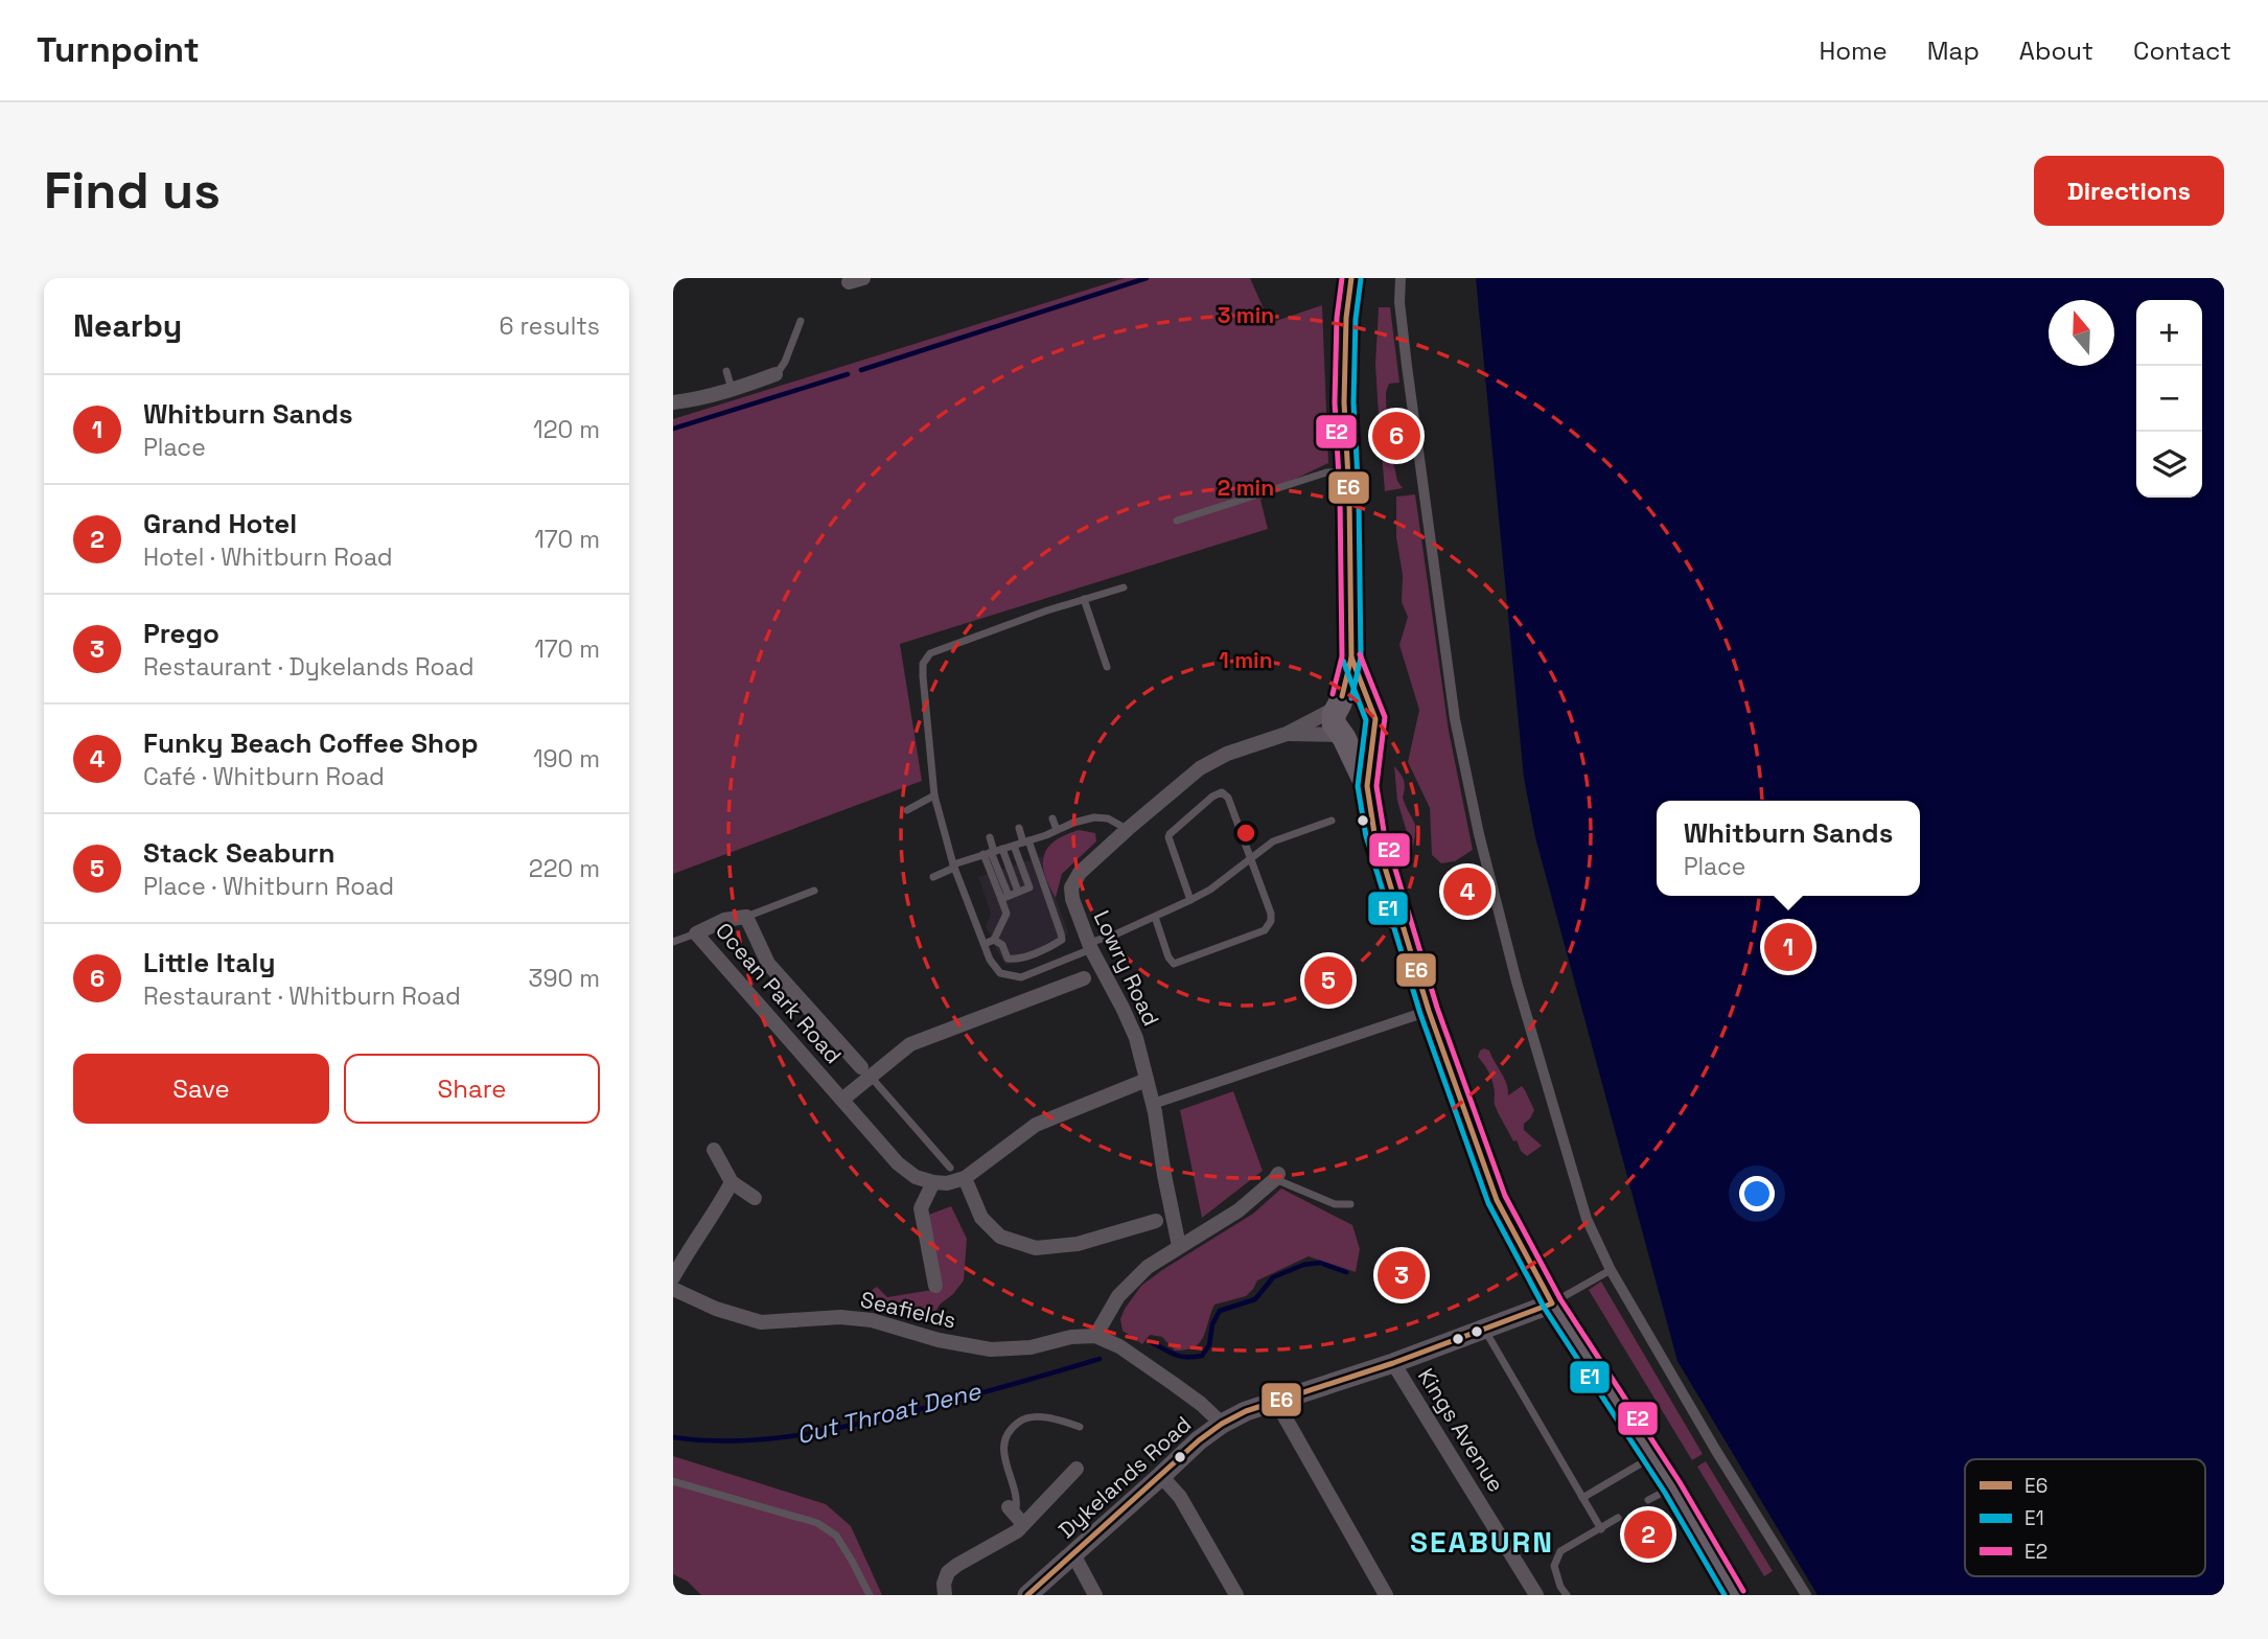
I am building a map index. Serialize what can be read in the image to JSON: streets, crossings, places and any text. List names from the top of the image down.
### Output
{
  "streets": {
    "main road": ["Dykelands Road"],
    "street": [
      "Lowry Road",
      "Ocean Park Road",
      "Seafields",
      "Kings Avenue"
    ]
  },
  "crossings": [
    ["Kings Avenue", "Dykelands Road"]
  ],
  "districts": ["SEABURN"],
  "water": ["Cut Throat Dene"],
  "lines": ["transit line E6", "transit line E2", "transit line E1"],
  "legend": ["E6", "E1", "E2"],
  "north": "top",
  "page": {
    "header": "Turnpoint",
    "nav": [
      "Home",
      "Map",
      "About",
      "Contact"
    ],
    "buttons": [
      "Directions",
      ["Save", "Share"]
    ],
    "title": "Find us",
    "heading": ["Nearby", "6 results"],
    "map_buttons": ["+", "−"],
    "list": [
      {
        "mark": "1",
        "name": "Whitburn Sands",
        "note": "Place",
        "value": "120 m"
      },
      {
        "mark": "2",
        "name": "Grand Hotel",
        "note": "Hotel · Whitburn Road",
        "value": "170 m"
      },
      {
        "mark": "3",
        "name": "Prego",
        "note": "Restaurant · Dykelands Road",
        "value": "170 m"
      },
      {
        "mark": "4",
        "name": "Funky Beach Coffee Shop",
        "note": "Café · Whitburn Road",
        "value": "190 m"
      },
      {
        "mark": "5",
        "name": "Stack Seaburn",
        "note": "Place · Whitburn Road",
        "value": "220 m"
      },
      {
        "mark": "6",
        "name": "Little Italy",
        "note": "Restaurant · Whitburn Road",
        "value": "390 m"
      }
    ],
    "pins": [
      "6",
      "4",
      "1",
      "5",
      "3",
      "2"
    ],
    "popup": ["Whitburn Sands", "Place"]
  },
  "rings": ["3 min", "2 min", "1 min"]
}
